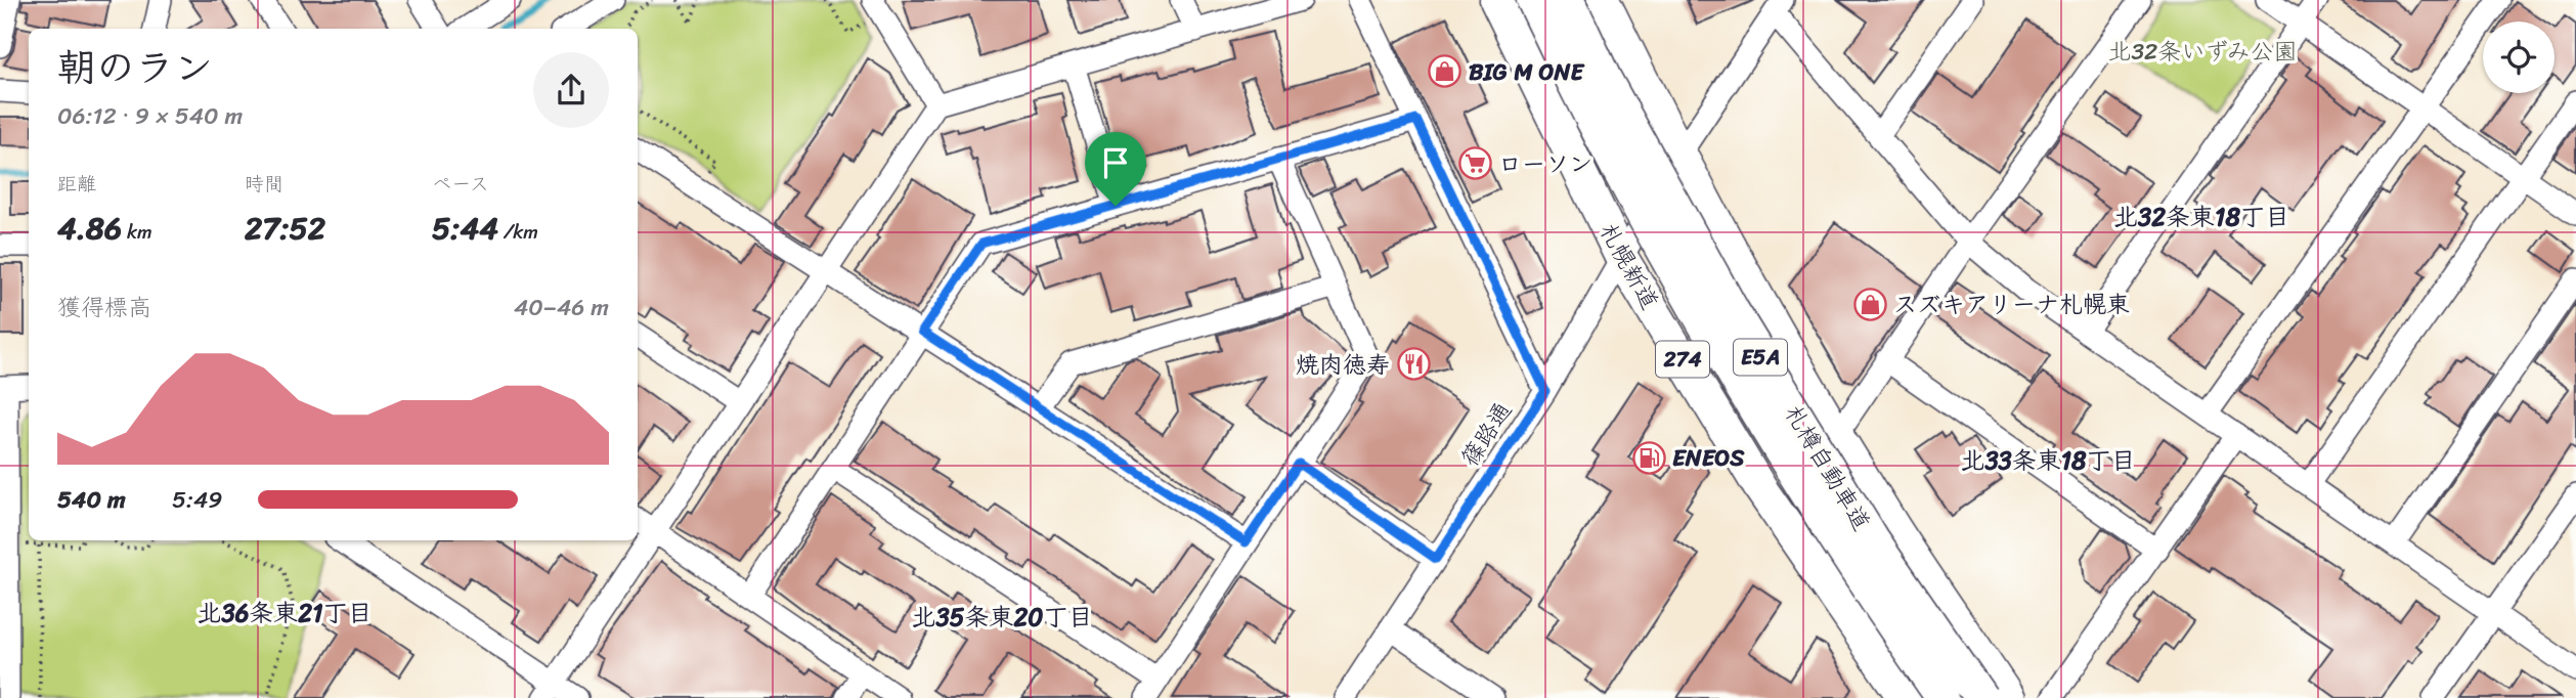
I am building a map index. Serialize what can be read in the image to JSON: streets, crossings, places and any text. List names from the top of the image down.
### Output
{
  "streets": {
    "highway": [
      "札幌新道",
      "E5A",
      "274",
      "札樽自動車道"
    ],
    "street": ["篠路通"]
  },
  "crossings": [
    ["札幌新道", "篠路通"]
  ],
  "districts": [
    "北32条東18丁目",
    "北33条東18丁目",
    "北36条東21丁目",
    "北35条東20丁目"
  ],
  "parks": ["北32条いずみ公園"],
  "places": {
    "shop": ["BIG M ONE", "スズキアリーナ札幌東"],
    "supermarket": ["ローソン"],
    "restaurant": ["焼肉徳寿"],
    "fuel station": ["ENEOS"]
  },
  "page": {
    "heading": ["朝のラン", "06:12 · 9 × 540 m"],
    "stats": [
      ["距離", "4.86 km"],
      ["時間", "27:52"],
      ["ペース", "5:44 /km"]
    ],
    "chart": ["獲得標高", "40–46 m"],
    "list": [
      {
        "name": "540 m",
        "note": "5:49"
      }
    ]
  }
}
